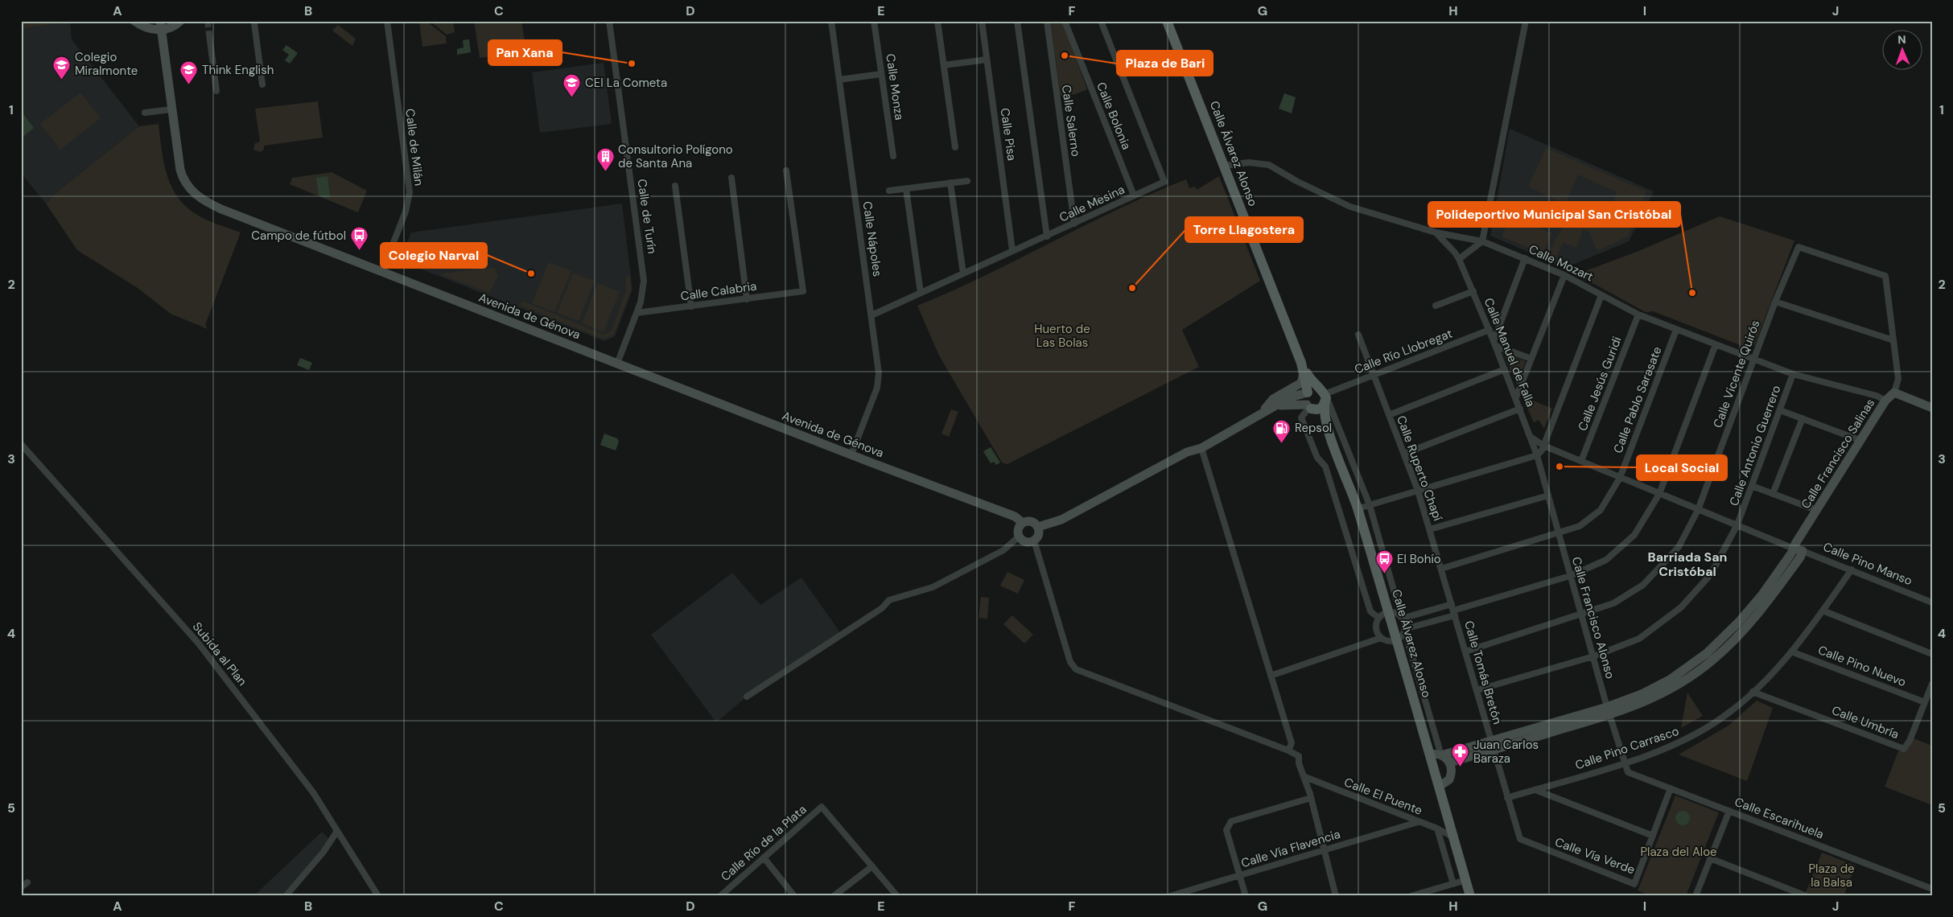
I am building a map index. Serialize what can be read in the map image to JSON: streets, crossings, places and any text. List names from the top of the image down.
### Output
{
  "streets": {
    "main road": ["Calle Álvarez Alonso"],
    "street": [
      "Calle Monza",
      "Calle Bolonia",
      "Calle Salerno",
      "Calle Pisa",
      "Calle de Milán",
      "Calle Mesina",
      "Calle de Turín",
      "Calle Nápoles",
      "Calle Mozart",
      "Calle Calabria",
      "Avenida de Génova",
      "Calle Río Llobregat",
      "Calle Manuel de Falla",
      "Calle Vicente Quirós",
      "Calle Jesús Guridi",
      "Calle Pablo Sarasate",
      "Calle Antonio Guerrero",
      "Calle Francisco Salinas",
      "Calle Ruperto Chapí",
      "Calle Pino Manso",
      "Calle Francisco Alonso",
      "Subida al Plan",
      "Calle Pino Nuevo",
      "Calle Tomás Bretón",
      "Calle Umbría",
      "Calle Pino Carrasco",
      "Calle El Puente",
      "Calle Escarihuela",
      "Calle Río de la Plata",
      "Calle Vía Flavencia",
      "Calle Vía Verde"
    ]
  },
  "crossings": [
    ["Calle Bolonia", "Calle Mesina"],
    ["Calle Salerno", "Calle Mesina"],
    ["Calle Pisa", "Calle Mesina"],
    ["Calle de Milán", "Avenida de Génova"],
    ["Calle Álvarez Alonso", "Calle Mozart"],
    ["Calle Álvarez Alonso", "Calle Río Llobregat"],
    ["Calle Álvarez Alonso", "Calle El Puente"],
    ["Calle Mesina", "Calle Nápoles"],
    ["Calle de Turín", "Calle Calabria"],
    ["Calle de Turín", "Avenida de Génova"],
    ["Calle Nápoles", "Avenida de Génova"],
    ["Calle Mozart", "Calle Manuel de Falla"],
    ["Calle Mozart", "Calle Vicente Quirós"],
    ["Calle Mozart", "Calle Jesús Guridi"],
    ["Calle Mozart", "Calle Pablo Sarasate"],
    ["Calle Mozart", "Calle Antonio Guerrero"],
    ["Calle Mozart", "Calle Francisco Salinas"],
    ["Calle Río Llobregat", "Calle Manuel de Falla"],
    ["Calle Río Llobregat", "Calle Ruperto Chapí"],
    ["Calle Manuel de Falla", "Calle Pino Manso"],
    ["Calle Manuel de Falla", "Calle Francisco Alonso"],
    ["Calle Vicente Quirós", "Calle Pino Manso"],
    ["Calle Vicente Quirós", "Calle Francisco Alonso"],
    ["Calle Vicente Quirós", "Calle Tomás Bretón"],
    ["Calle Jesús Guridi", "Calle Pino Manso"],
    ["Calle Pablo Sarasate", "Calle Ruperto Chapí"],
    ["Calle Pablo Sarasate", "Calle Pino Manso"],
    ["Calle Pablo Sarasate", "Calle Francisco Alonso"],
    ["Calle Antonio Guerrero", "Calle Pino Manso"],
    ["Calle Antonio Guerrero", "Calle Francisco Alonso"],
    ["Calle Antonio Guerrero", "Calle Tomás Bretón"],
    ["Calle Francisco Salinas", "Calle Pino Manso"],
    ["Calle Francisco Salinas", "Calle Francisco Alonso"],
    ["Calle Francisco Salinas", "Calle Tomás Bretón"],
    ["Calle Ruperto Chapí", "Calle Tomás Bretón"],
    ["Calle Pino Manso", "Calle Pino Carrasco"],
    ["Calle Francisco Alonso", "Calle Pino Carrasco"],
    ["Calle Francisco Alonso", "Calle Escarihuela"],
    ["Calle Pino Nuevo", "Calle Umbría"],
    ["Calle Pino Nuevo", "Calle Pino Carrasco"],
    ["Calle Tomás Bretón", "Calle Pino Carrasco"],
    ["Calle Tomás Bretón", "Calle Vía Verde"],
    ["Calle Umbría", "Calle Pino Carrasco"],
    ["Calle Pino Carrasco", "Calle Escarihuela"],
    ["Calle El Puente", "Calle Vía Flavencia"],
    ["Calle Escarihuela", "Calle Vía Verde"]
  ],
  "districts": ["Barriada San Cristóbal"],
  "parks": ["Huerto de Las Bolas", "Plaza del Aloe", "Plaza de la Balsa"],
  "places": {
    "other": [
      "Plaza de Bari",
      "Pan Xana",
      "Colegio Narval",
      "Torre Llagostera",
      "Polideportivo Municipal San Cristóbal",
      "Local Social"
    ],
    "school or university": ["Colegio Miralmonte", "Think English", "CEI La Cometa"],
    "building": ["Consultorio Polígono de Santa Ana"],
    "bus stop": ["Campo de fútbol", "El Bohío"],
    "fuel station": ["Repsol"],
    "pharmacy": ["Juan Carlos Baraza"]
  },
  "north": "top",
  "grid": {
    "columns": [
      "A",
      "B",
      "C",
      "D",
      "E",
      "F",
      "G",
      "H",
      "I",
      "J"
    ],
    "rows": [
      "1",
      "2",
      "3",
      "4",
      "5"
    ]
  }
}
